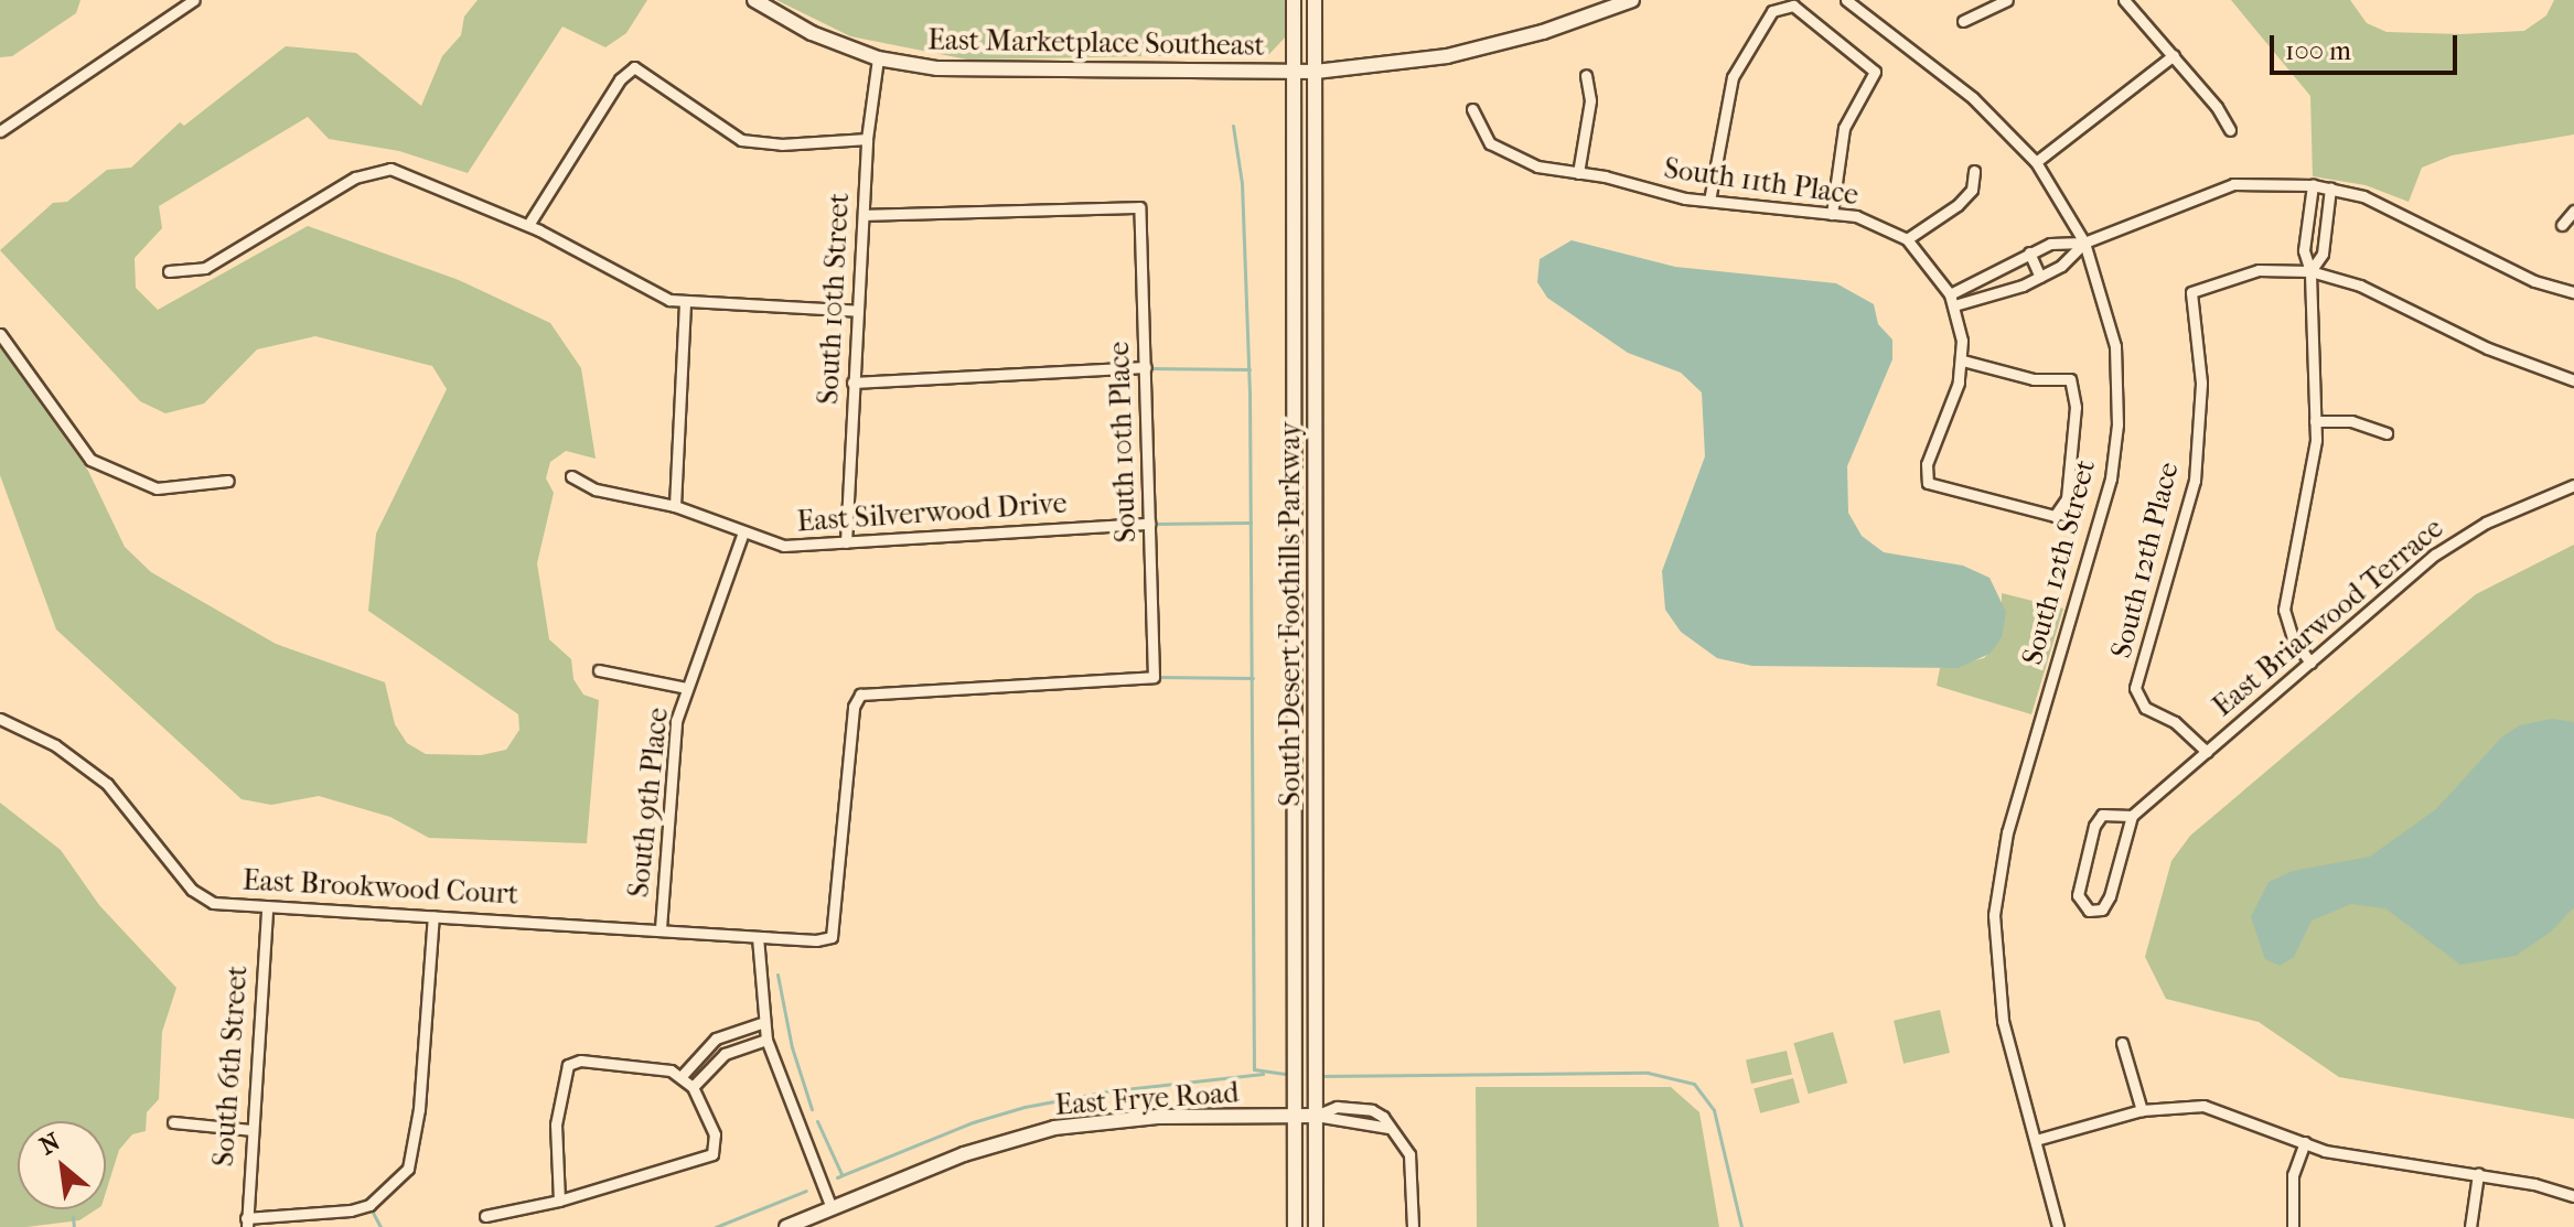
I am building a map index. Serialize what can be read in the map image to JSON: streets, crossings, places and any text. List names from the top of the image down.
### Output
{
  "streets": {
    "street": [
      "East Marketplace Southeast",
      "South 11th Place",
      "South 10th Street",
      "South 10th Place",
      "East Silverwood Drive",
      "South 12th Place",
      "South 12th Street",
      "South Desert Foothills Parkway",
      "East Briarwood Terrace",
      "South 9th Place",
      "East Brookwood Court",
      "South 6th Street",
      "East Frye Road"
    ]
  },
  "crossings": [
    ["East Marketplace Southeast", "South 10th Street"],
    ["East Marketplace Southeast", "South Desert Foothills Parkway"],
    ["South 10th Street", "South 10th Place"],
    ["South 10th Street", "East Silverwood Drive"],
    ["South 10th Place", "East Silverwood Drive"],
    ["South 10th Place", "East Brookwood Court"],
    ["East Silverwood Drive", "South 9th Place"],
    ["South 12th Place", "East Briarwood Terrace"],
    ["South Desert Foothills Parkway", "East Frye Road"],
    ["South 9th Place", "East Brookwood Court"],
    ["East Brookwood Court", "South 6th Street"]
  ],
  "scale_bar": "100 m",
  "north": "top left"
}
